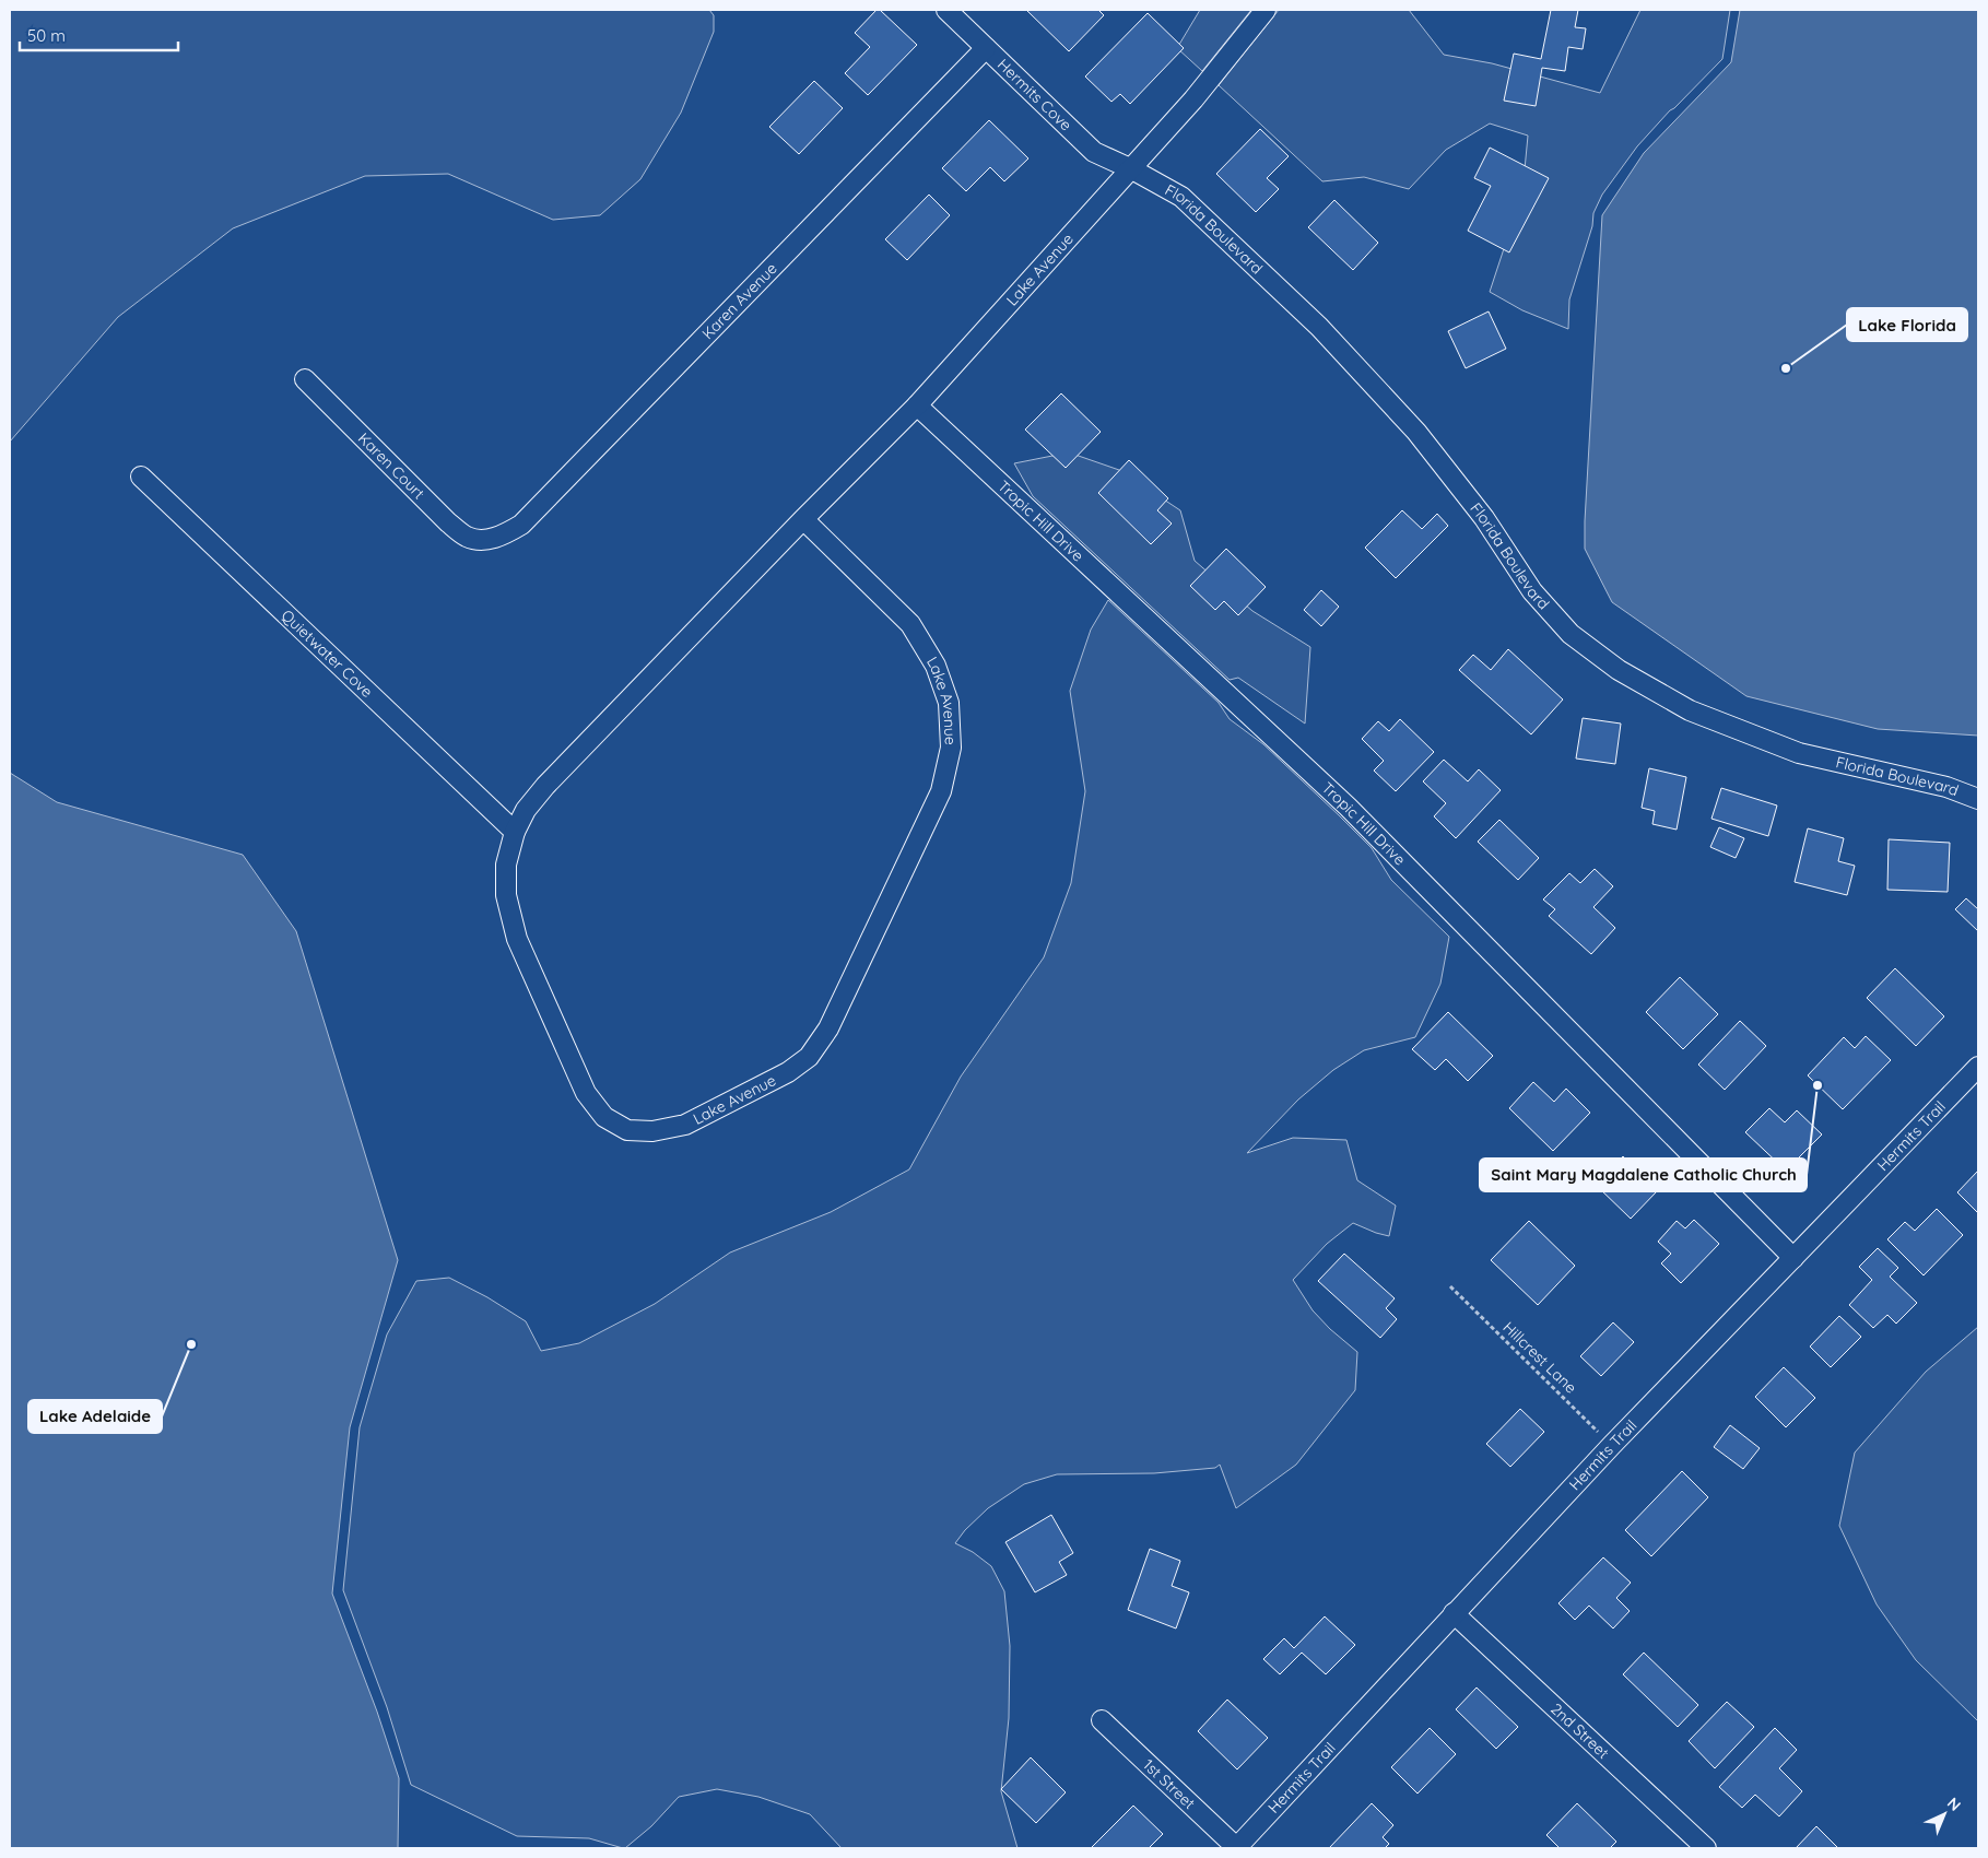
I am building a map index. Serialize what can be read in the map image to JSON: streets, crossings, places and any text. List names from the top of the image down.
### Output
{
  "streets": {
    "street": [
      "Hermits Cove",
      "Florida Boulevard",
      "Lake Avenue",
      "Karen Avenue",
      "Karen Court",
      "Tropic Hill Drive",
      "Quietwater Cove",
      "Hermits Trail",
      "2nd Street",
      "1st Street"
    ],
    "path": ["Hillcrest Lane"]
  },
  "crossings": [
    ["Hermits Cove", "Florida Boulevard"],
    ["Hermits Cove", "Lake Avenue"],
    ["Hermits Cove", "Karen Avenue"],
    ["Florida Boulevard", "Lake Avenue"],
    ["Lake Avenue", "Tropic Hill Drive"],
    ["Lake Avenue", "Quietwater Cove"],
    ["Karen Avenue", "Karen Court"],
    ["Tropic Hill Drive", "Hermits Trail"],
    ["Hermits Trail", "Hillcrest Lane"],
    ["Hermits Trail", "2nd Street"],
    ["Hermits Trail", "1st Street"]
  ],
  "places": ["Lake Florida", "Saint Mary Magdalene Catholic Church", "Lake Adelaide"],
  "scale_bar": "50 m",
  "north": "top right"
}
